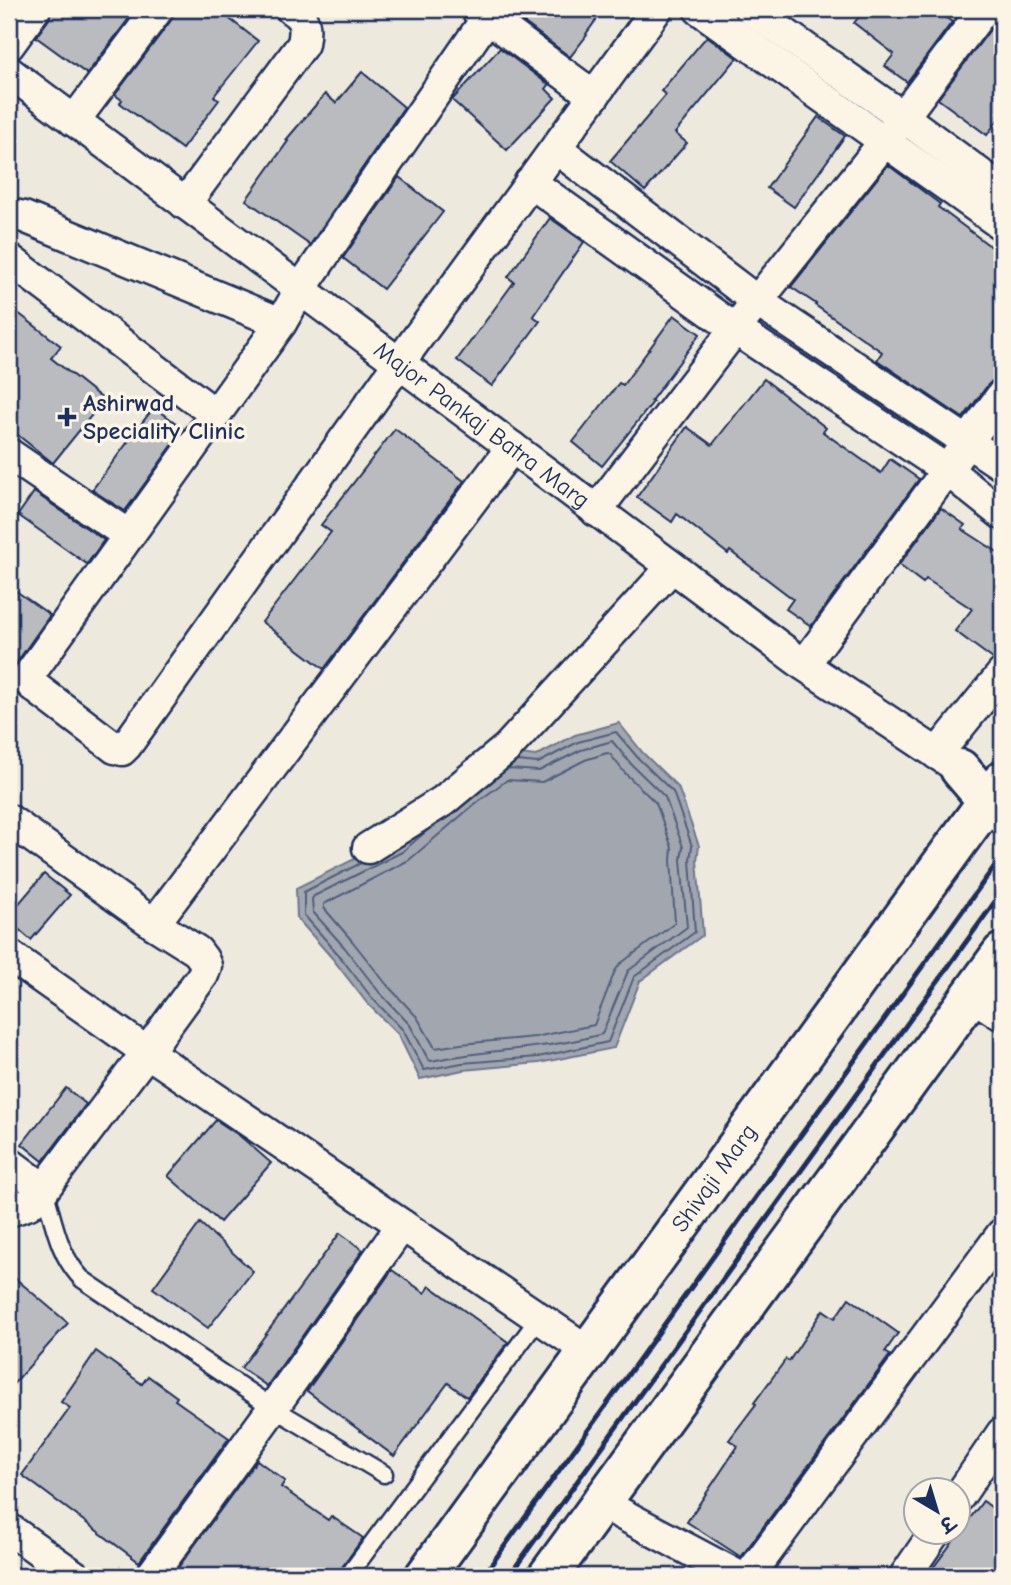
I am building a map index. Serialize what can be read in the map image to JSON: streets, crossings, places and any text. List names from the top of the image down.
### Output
{
  "streets": {
    "main road": ["Shivaji Marg"],
    "street": ["Major Pankaj Batra Marg"]
  },
  "places": {
    "health": ["Ashirwad Speciality Clinic"]
  },
  "north": "bottom right"
}
